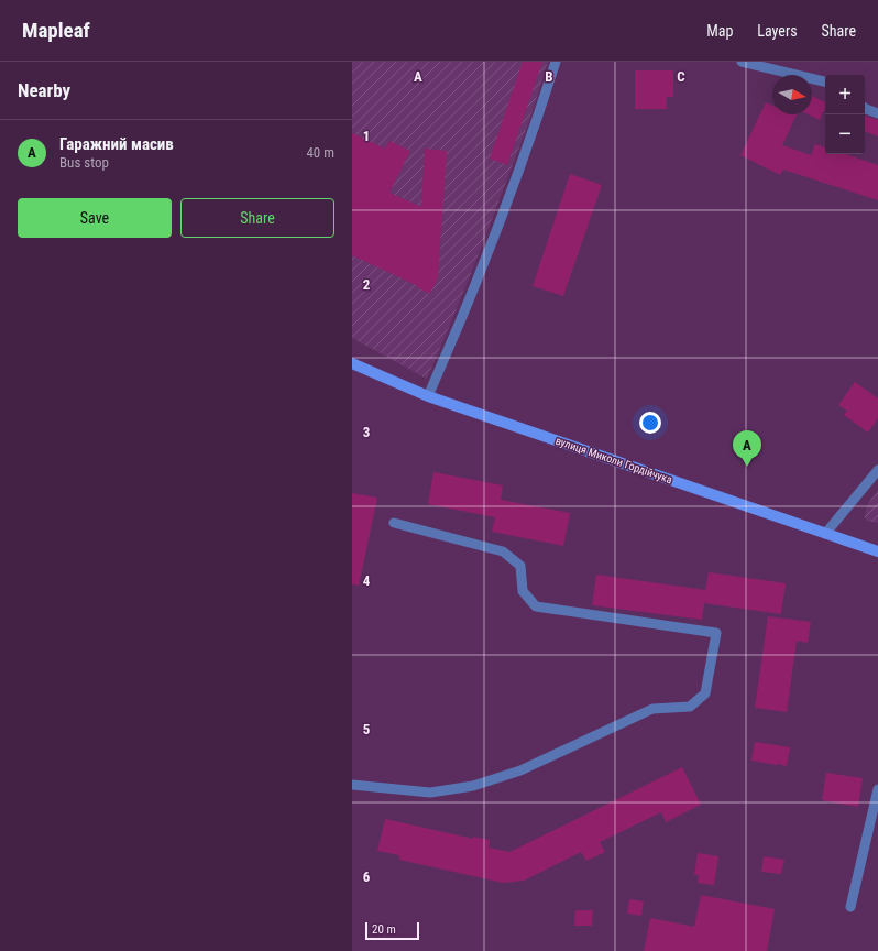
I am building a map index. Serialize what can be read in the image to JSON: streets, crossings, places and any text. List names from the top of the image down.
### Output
{
  "streets": {
    "street": ["вулиця Миколи Гордійчука"]
  },
  "scale_bar": "20 m",
  "north": "right",
  "page": {
    "header": "Mapleaf",
    "nav": ["Map", "Layers", "Share"],
    "heading": "Nearby",
    "map_buttons": ["+", "−"],
    "list": [
      {
        "mark": "A",
        "name": "Гаражний масив",
        "note": "Bus stop",
        "value": "40 m"
      }
    ],
    "buttons": ["Save", "Share"],
    "pins": "A",
    "scale": "20 m"
  },
  "grid": {
    "columns": ["A", "B", "C"],
    "rows": [
      "1",
      "2",
      "3",
      "4",
      "5",
      "6"
    ]
  }
}
